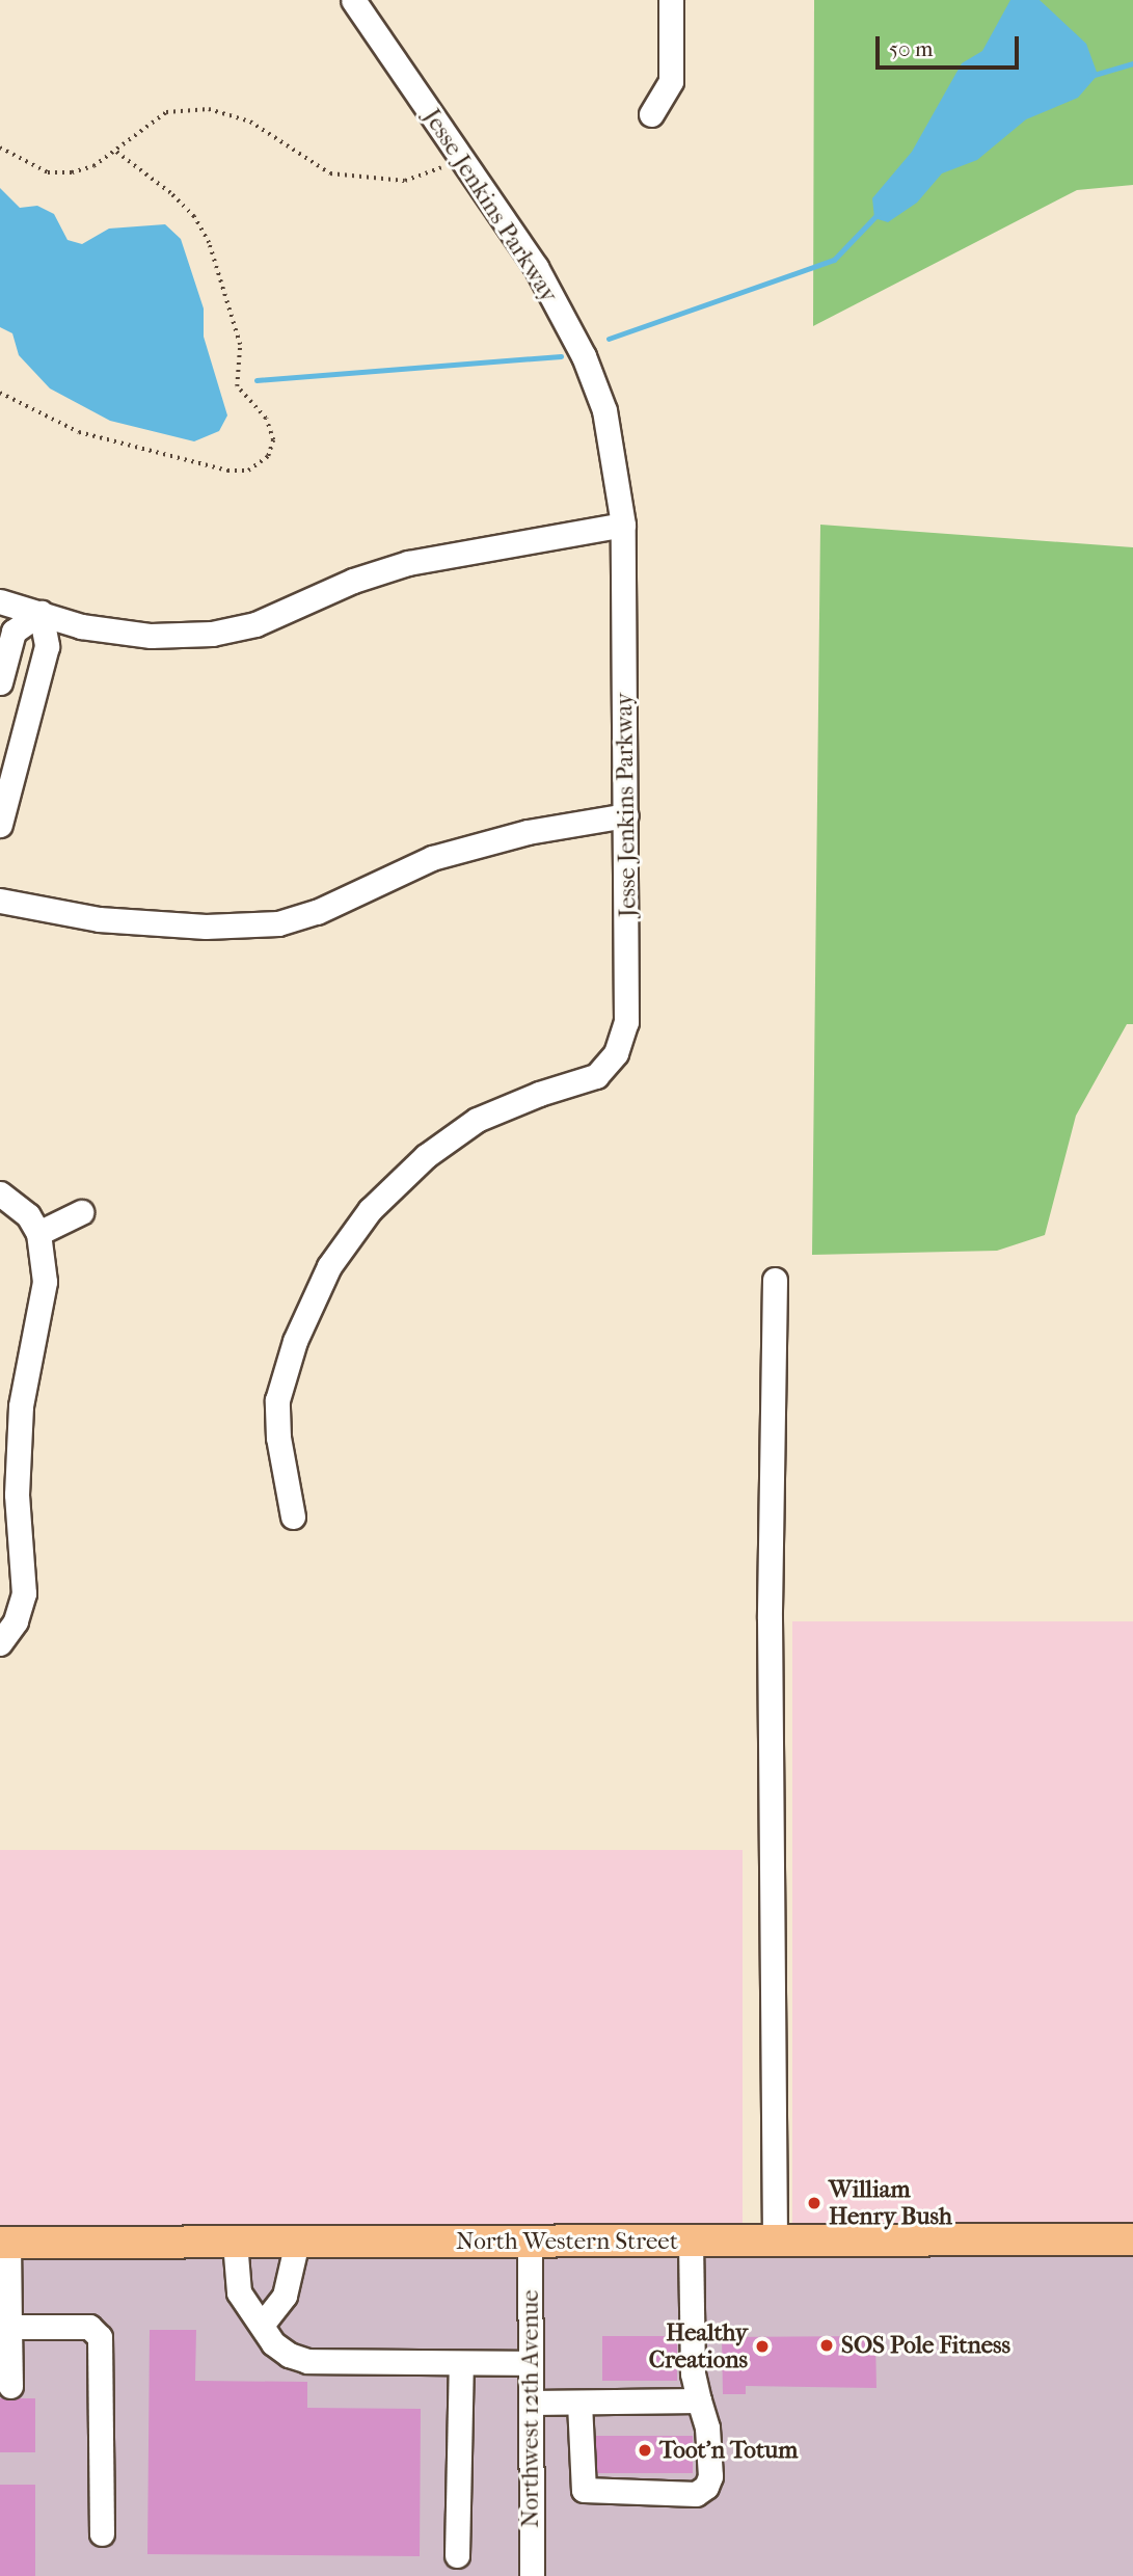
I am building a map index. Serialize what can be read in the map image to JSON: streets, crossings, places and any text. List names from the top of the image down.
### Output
{
  "streets": {
    "main road": ["North Western Street"],
    "street": ["Jesse Jenkins Parkway", "Northwest 12th Avenue"]
  },
  "crossings": [
    ["North Western Street", "Northwest 12th Avenue"]
  ],
  "places": [
    "William Henry Bush",
    "SOS Pole Fitness",
    "Healthy Creations",
    "Toot'n Totum"
  ],
  "scale_bar": "50 m"
}
